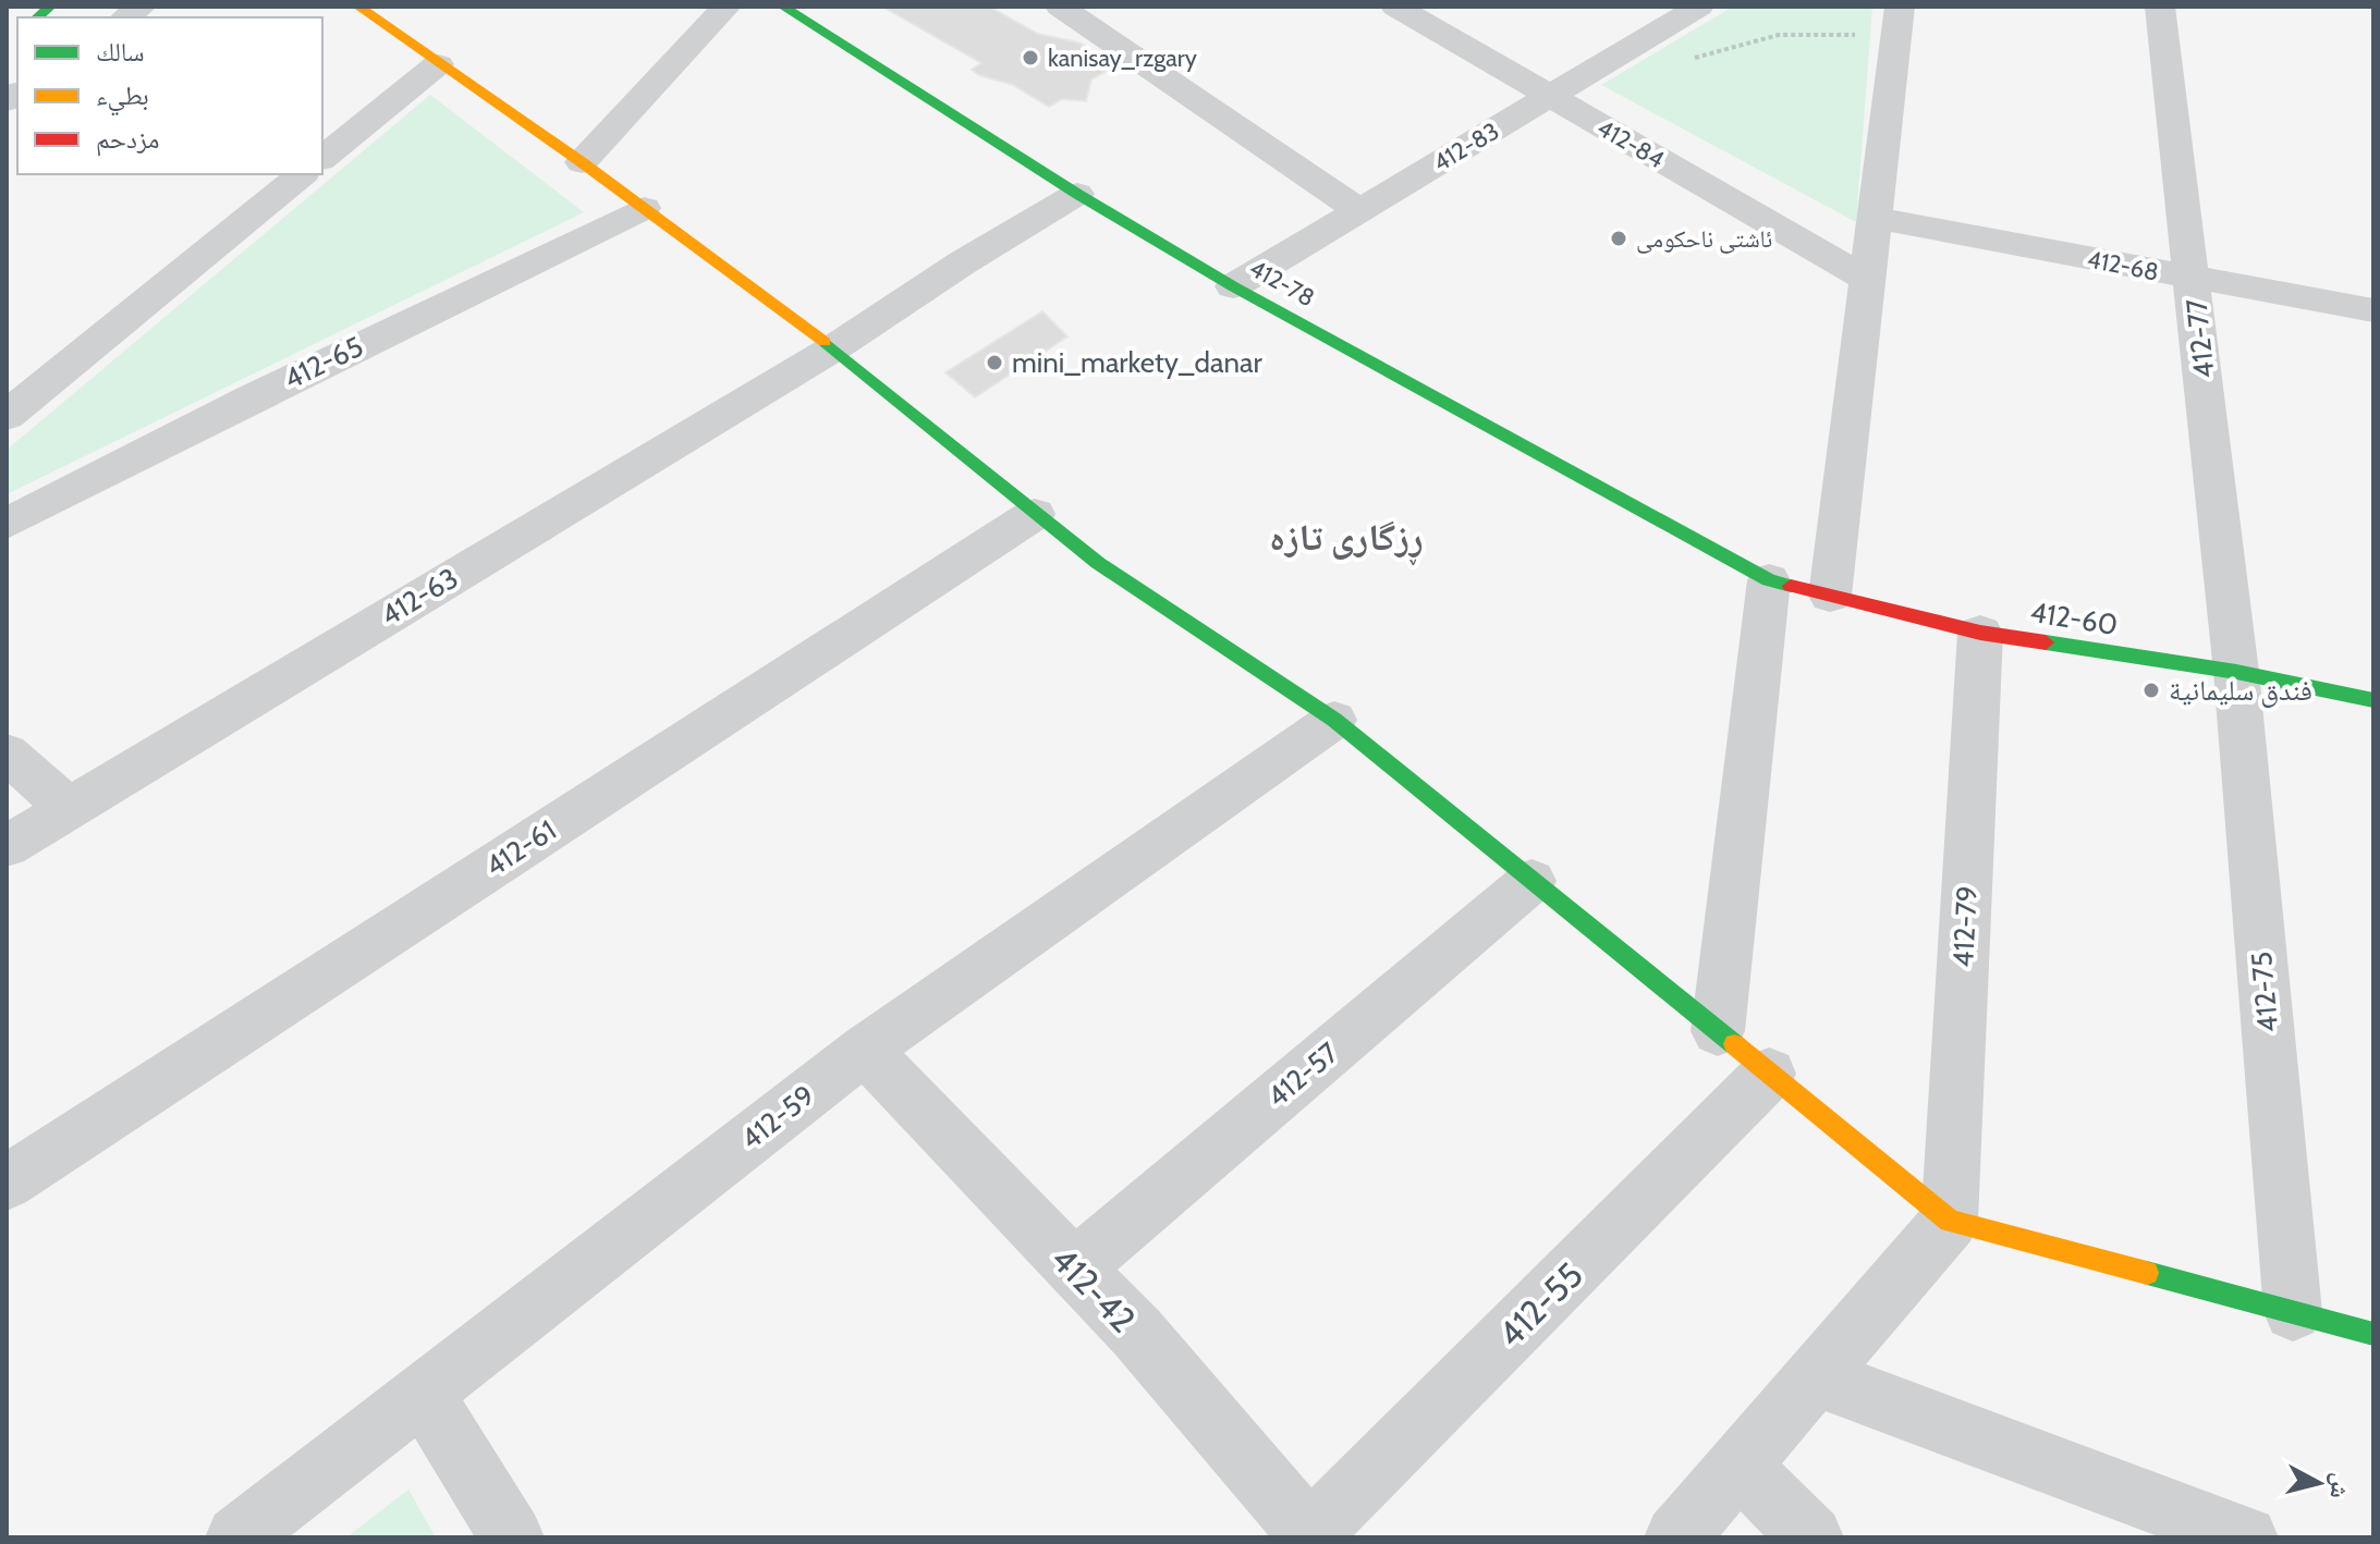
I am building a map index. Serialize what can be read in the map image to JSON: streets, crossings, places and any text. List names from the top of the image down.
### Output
{
  "streets": {
    "street": [
      "412-84",
      "412-83",
      "412-68",
      "412-78",
      "412-77",
      "412-65",
      "412-63",
      "412-60",
      "412-61",
      "412-79",
      "412-75",
      "412-57",
      "412-59",
      "412-42",
      "412-55"
    ]
  },
  "crossings": [
    ["412-84", "412-83"],
    ["412-83", "412-78"],
    ["412-68", "412-77"],
    ["412-78", "412-60"],
    ["412-77", "412-60"],
    ["412-77", "412-75"],
    ["412-60", "412-79"],
    ["412-60", "412-75"],
    ["412-57", "412-42"],
    ["412-59", "412-42"],
    ["412-42", "412-55"]
  ],
  "districts": ["ڕزگاری تازە"],
  "places": [
    "kanisay_rzgary",
    "ئاشتی ناحکومی",
    "mini_markety_danar",
    "فندق سليمانية"
  ],
  "legend": ["سالك", "بطيء", "مزدحم"],
  "north": "right"
}
